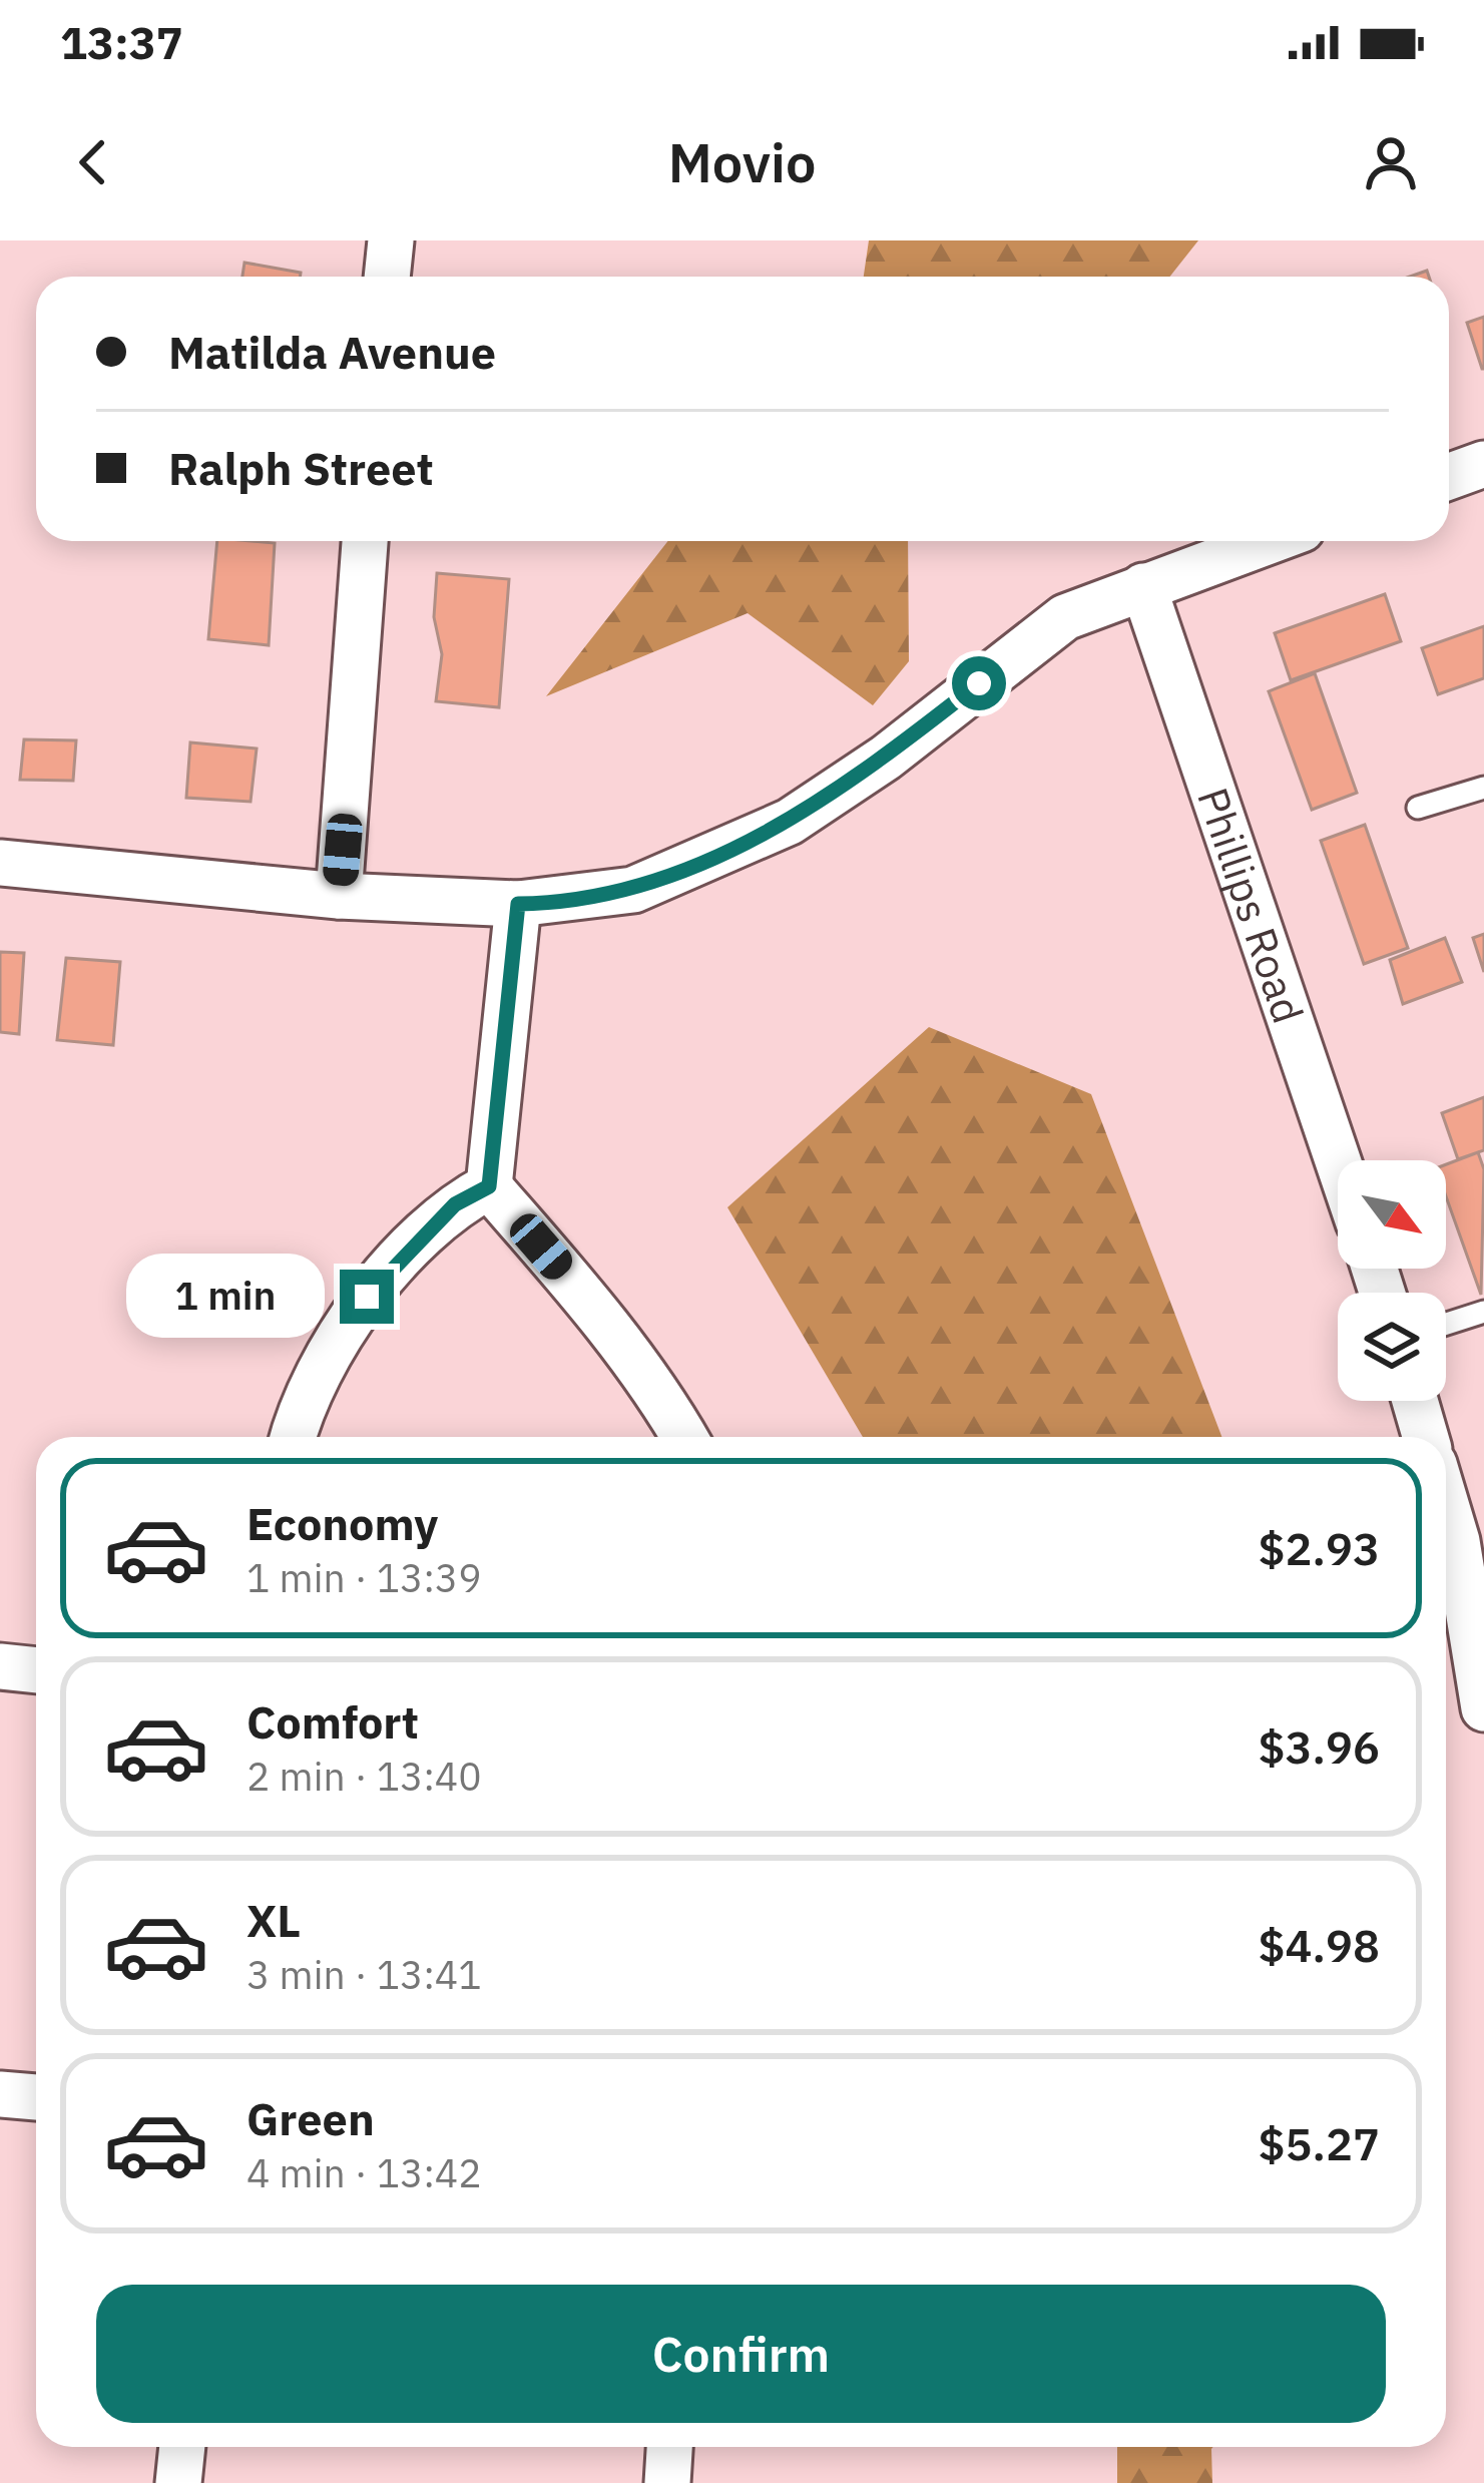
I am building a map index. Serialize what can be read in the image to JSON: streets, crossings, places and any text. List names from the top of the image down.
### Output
{
  "streets": {
    "street": ["Phillips Road"]
  },
  "north": "bottom right",
  "page": {
    "status": "13:37",
    "header": "Movio",
    "banner": ["Matilda Avenue", "Ralph Street"],
    "bubble": "1 min",
    "list": [
      {
        "name": "Economy",
        "note": "1 min · 13:39",
        "value": "$2.93"
      },
      {
        "name": "Comfort",
        "note": "2 min · 13:40",
        "value": "$3.96"
      },
      {
        "name": "XL",
        "note": "3 min · 13:41",
        "value": "$4.98"
      },
      {
        "name": "Green",
        "note": "4 min · 13:42",
        "value": "$5.27"
      }
    ],
    "buttons": "Confirm"
  }
}
